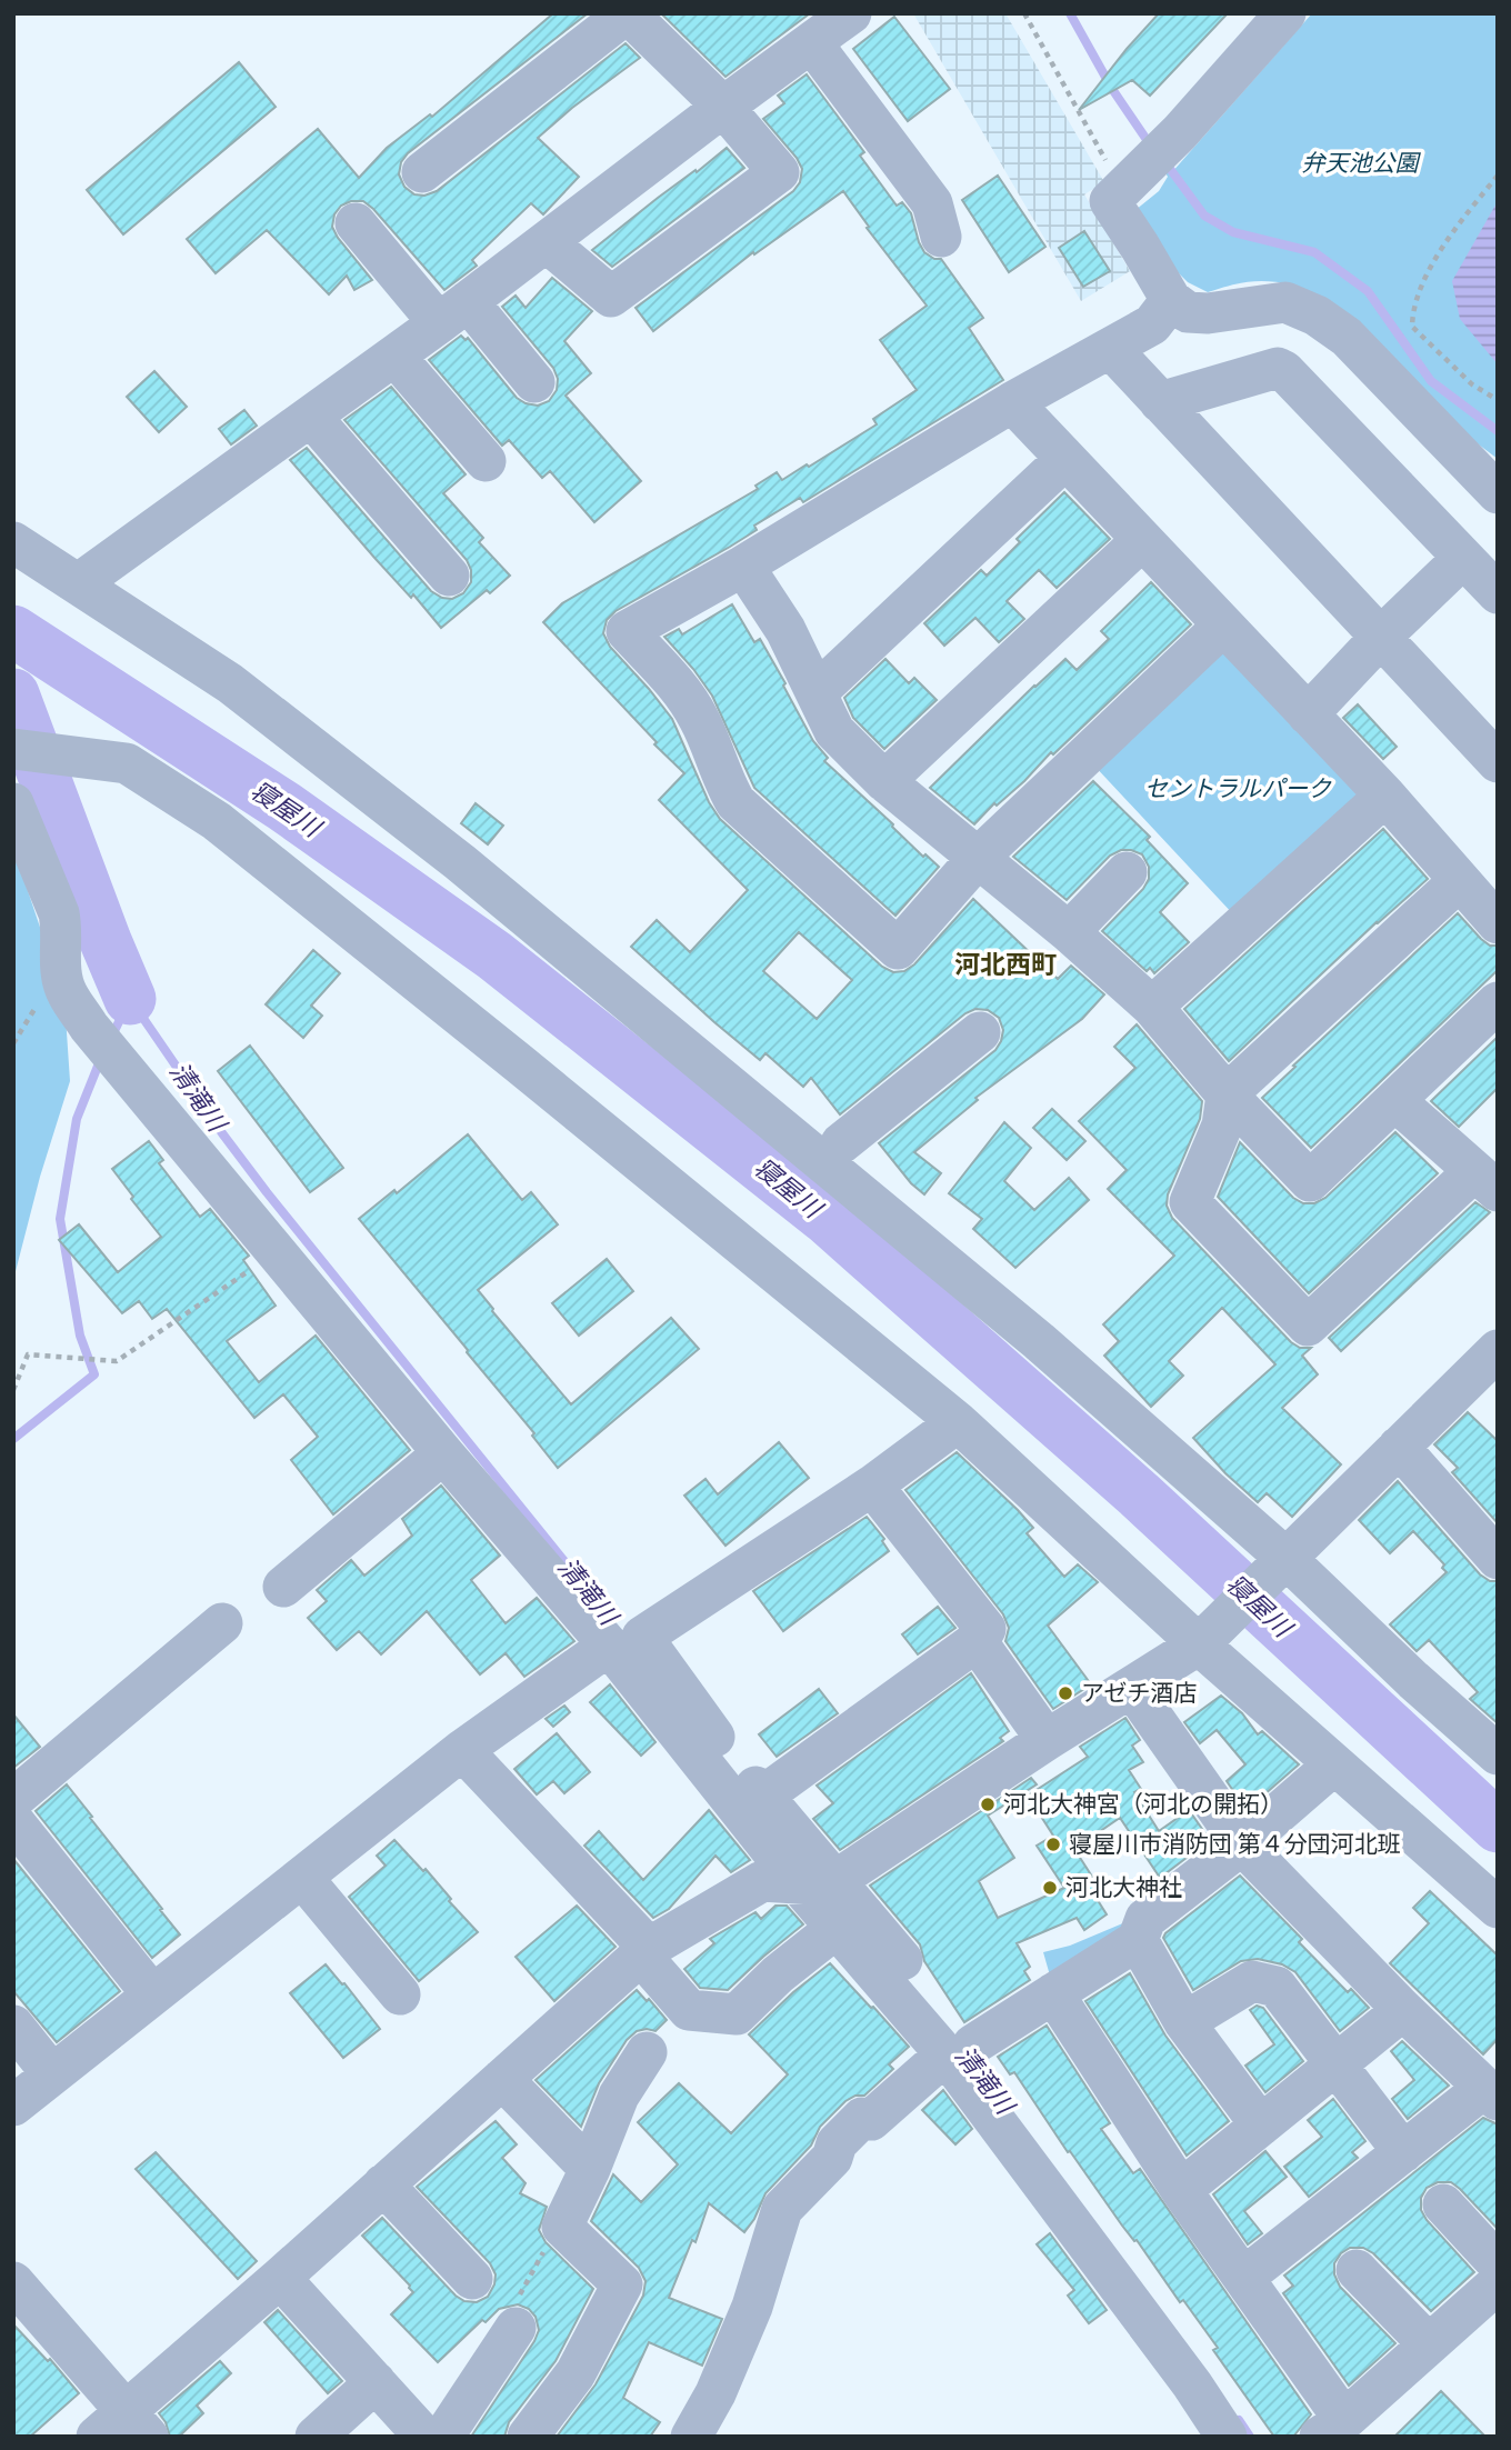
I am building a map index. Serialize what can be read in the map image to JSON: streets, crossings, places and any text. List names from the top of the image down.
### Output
{
  "districts": ["河北西町"],
  "water": ["寝屋川", "清滝川"],
  "parks": ["弁天池公園", "セントラルパーク"],
  "places": [
    "アゼチ酒店",
    "河北大神宮（河北の開拓）",
    "寝屋川市消防団 第４分団河北班",
    "河北大神社"
  ]
}
